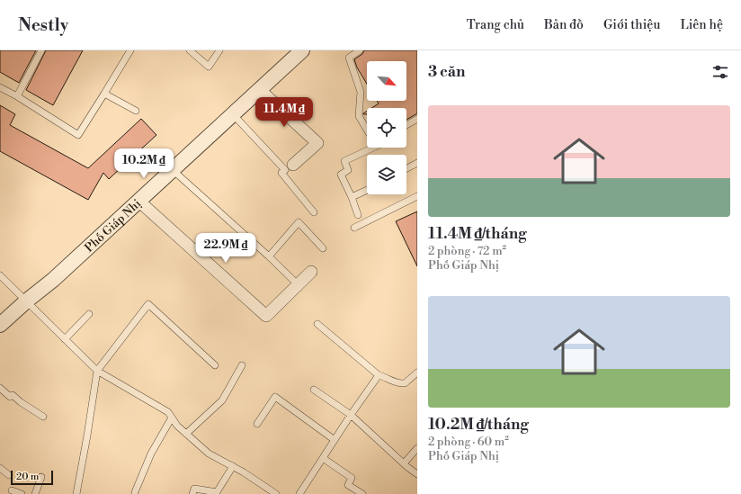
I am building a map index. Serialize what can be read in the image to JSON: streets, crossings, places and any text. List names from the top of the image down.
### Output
{
  "streets": {
    "street": ["Phố Giáp Nhị"]
  },
  "scale_bar": "20 m",
  "north": "bottom right",
  "page": {
    "header": "Nestly",
    "nav": [
      "Trang chủ",
      "Bản đồ",
      "Giới thiệu",
      "Liên hệ"
    ],
    "heading": "3 căn",
    "list": [
      {
        "name": "11.4M ₫/tháng",
        "note": "2 phòng · 72 m² · Phố Giáp Nhị"
      },
      {
        "name": "10.2M ₫/tháng",
        "note": "2 phòng · 60 m² · Phố Giáp Nhị"
      }
    ],
    "price": ["11.4M ₫", "10.2M ₫", "22.9M ₫"],
    "scale": "20 m"
  }
}
